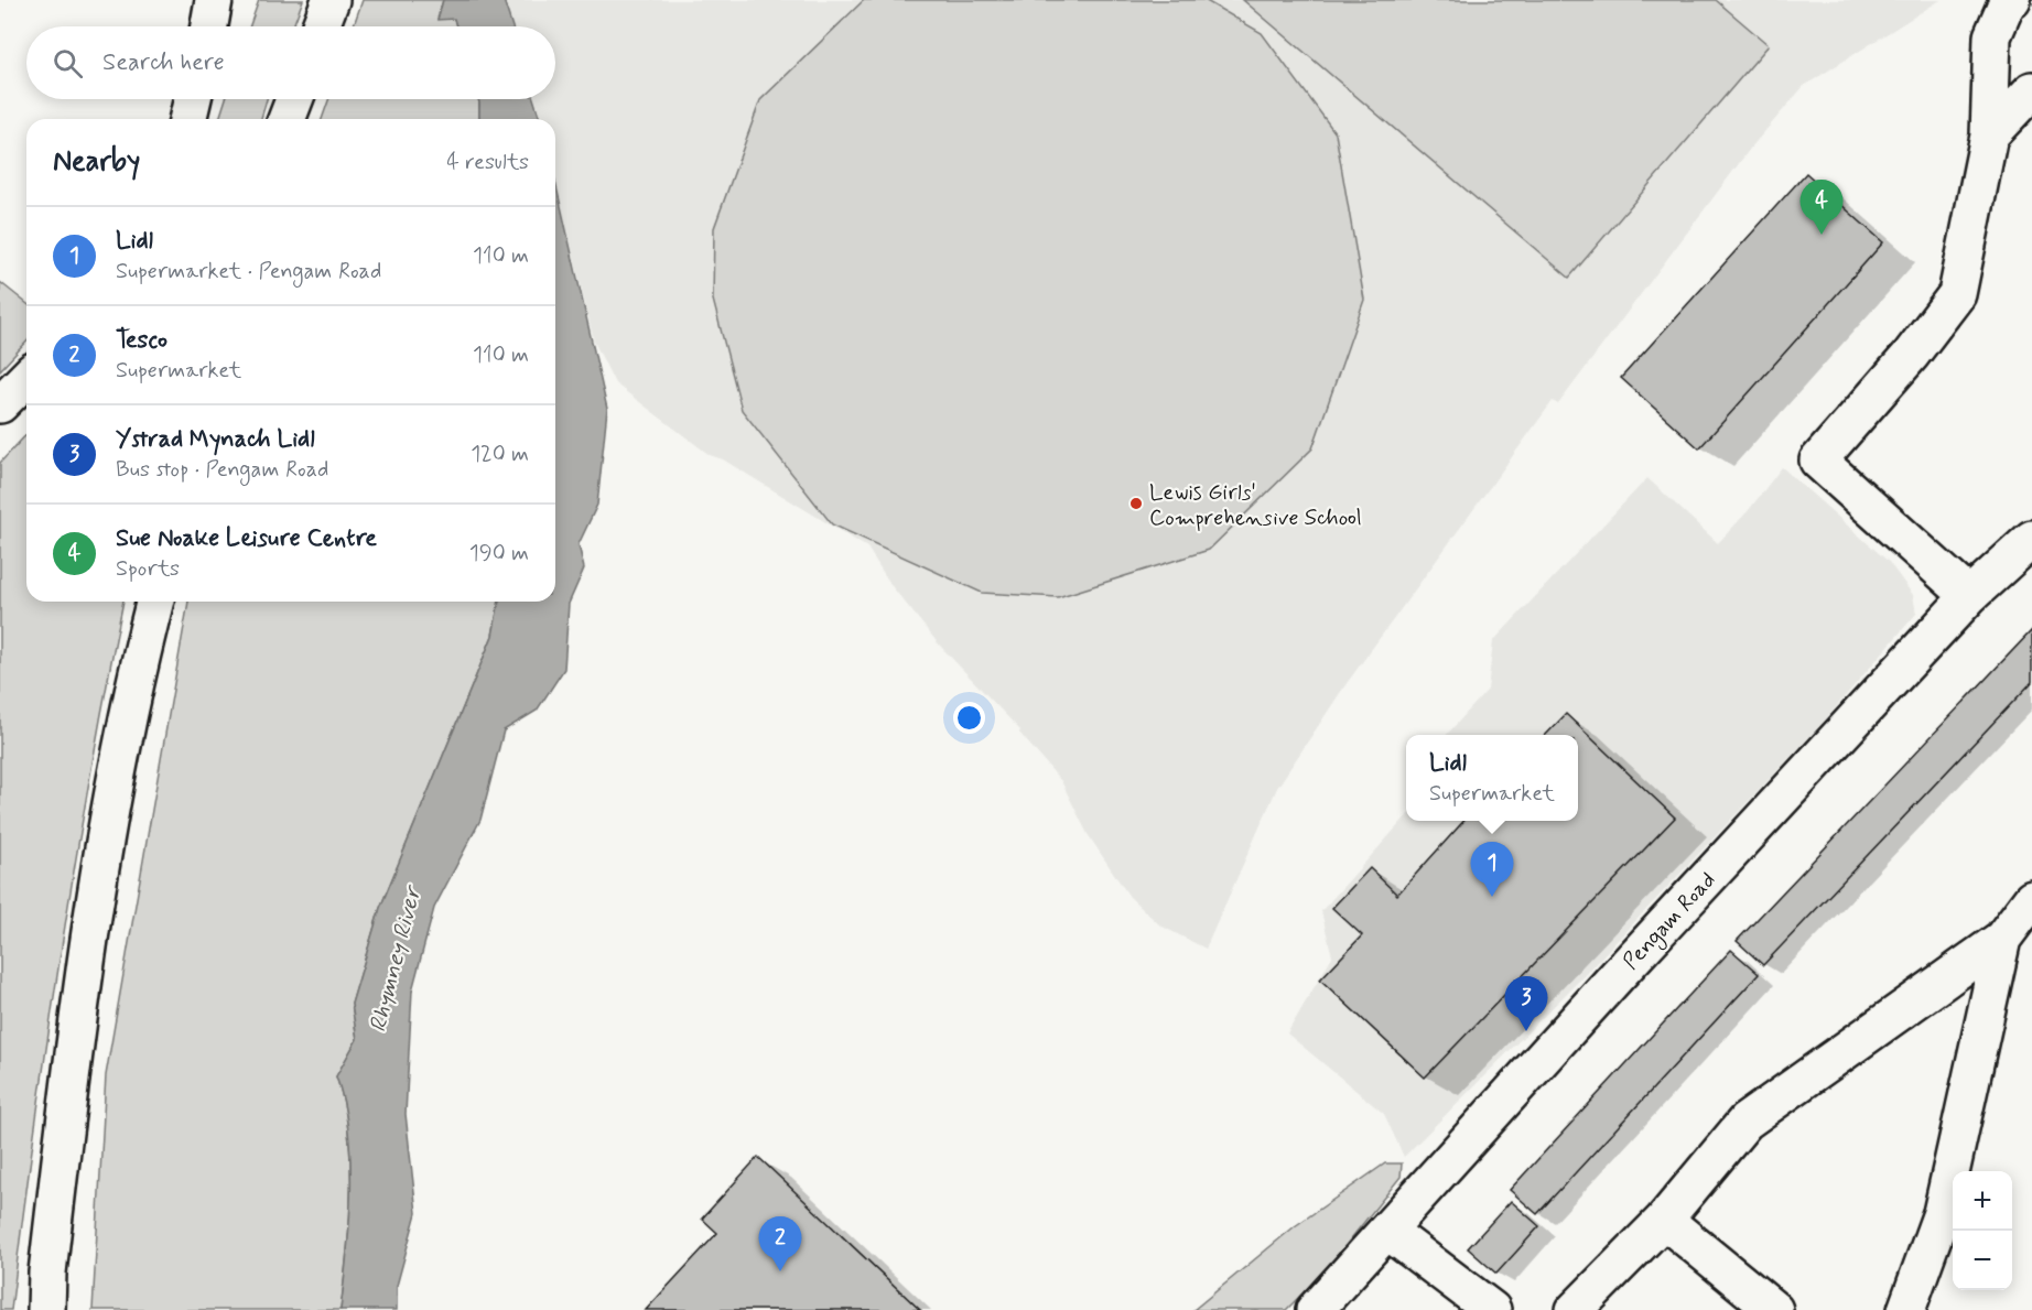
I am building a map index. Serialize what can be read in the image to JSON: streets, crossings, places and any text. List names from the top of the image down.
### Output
{
  "streets": {
    "street": ["Pengam Road"]
  },
  "water": ["Rhymney River"],
  "places": ["Lewis Girls' Comprehensive School"],
  "page": {
    "search": "Search here",
    "heading": ["Nearby", "4 results"],
    "pins": [
      "4",
      "1",
      "3",
      "2"
    ],
    "list": [
      {
        "mark": "1",
        "name": "Lidl",
        "note": "Supermarket · Pengam Road",
        "value": "110 m"
      },
      {
        "mark": "2",
        "name": "Tesco",
        "note": "Supermarket",
        "value": "110 m"
      },
      {
        "mark": "3",
        "name": "Ystrad Mynach Lidl",
        "note": "Bus stop · Pengam Road",
        "value": "120 m"
      },
      {
        "mark": "4",
        "name": "Sue Noake Leisure Centre",
        "note": "Sports",
        "value": "190 m"
      }
    ],
    "popup": ["Lidl", "Supermarket"],
    "map_buttons": ["+", "−"]
  }
}
